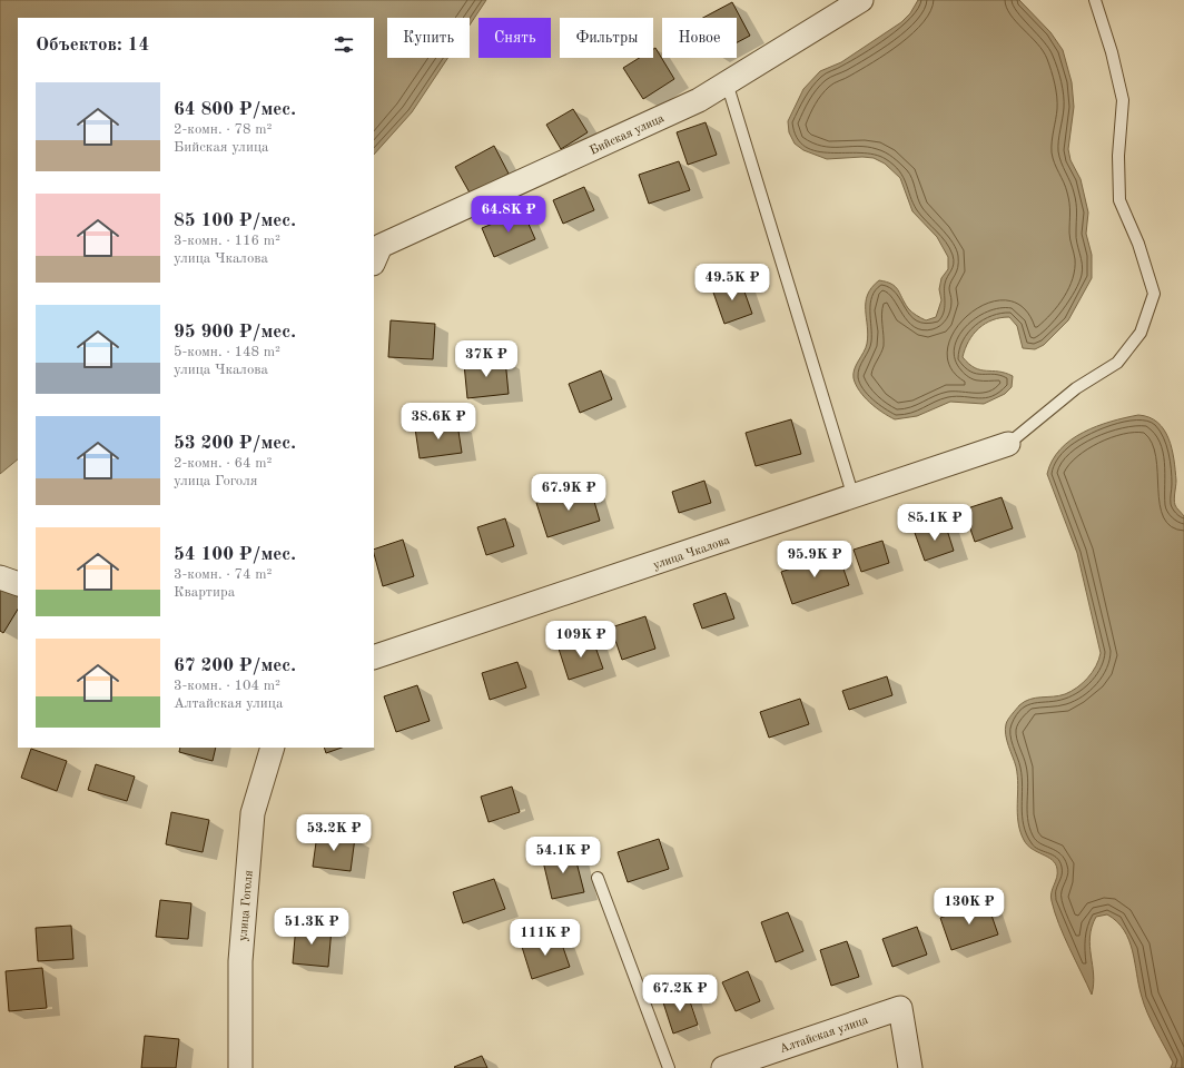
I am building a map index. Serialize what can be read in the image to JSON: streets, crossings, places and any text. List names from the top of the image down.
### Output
{
  "streets": {
    "street": [
      "Бийская улица",
      "улица Чкалова",
      "улица Гоголя",
      "Алтайская улица"
    ]
  },
  "page": {
    "chip": [
      "Купить",
      "Снять",
      "Фильтры",
      "Новое"
    ],
    "heading": "Объектов: 14",
    "list": [
      {
        "name": "64 800 ₽/мес.",
        "note": "2-комн. · 78 m² · Бийская улица"
      },
      {
        "name": "85 100 ₽/мес.",
        "note": "3-комн. · 116 m² · улица Чкалова"
      },
      {
        "name": "95 900 ₽/мес.",
        "note": "5-комн. · 148 m² · улица Чкалова"
      },
      {
        "name": "53 200 ₽/мес.",
        "note": "2-комн. · 64 m² · улица Гоголя"
      },
      {
        "name": "54 100 ₽/мес.",
        "note": "3-комн. · 74 m² · Квартира"
      },
      {
        "name": "67 200 ₽/мес.",
        "note": "3-комн. · 104 m² · Алтайская улица"
      }
    ],
    "price": [
      "64.8K ₽",
      "49.5K ₽",
      "37K ₽",
      "38.6K ₽",
      "67.9K ₽",
      "85.1K ₽",
      "95.9K ₽",
      "109K ₽",
      "53.2K ₽",
      "54.1K ₽",
      "130K ₽",
      "51.3K ₽",
      "111K ₽",
      "67.2K ₽"
    ]
  }
}
